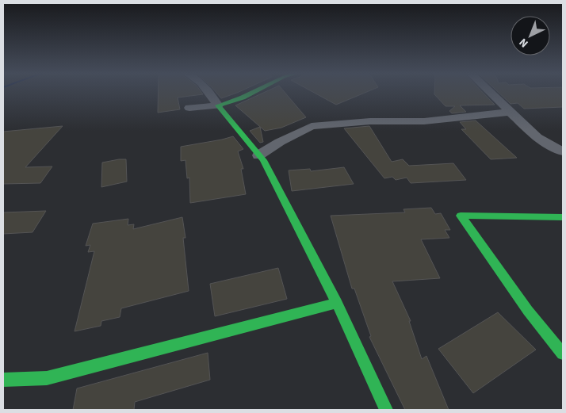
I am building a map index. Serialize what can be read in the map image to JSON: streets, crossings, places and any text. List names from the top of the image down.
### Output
{
  "north": "bottom left"
}
